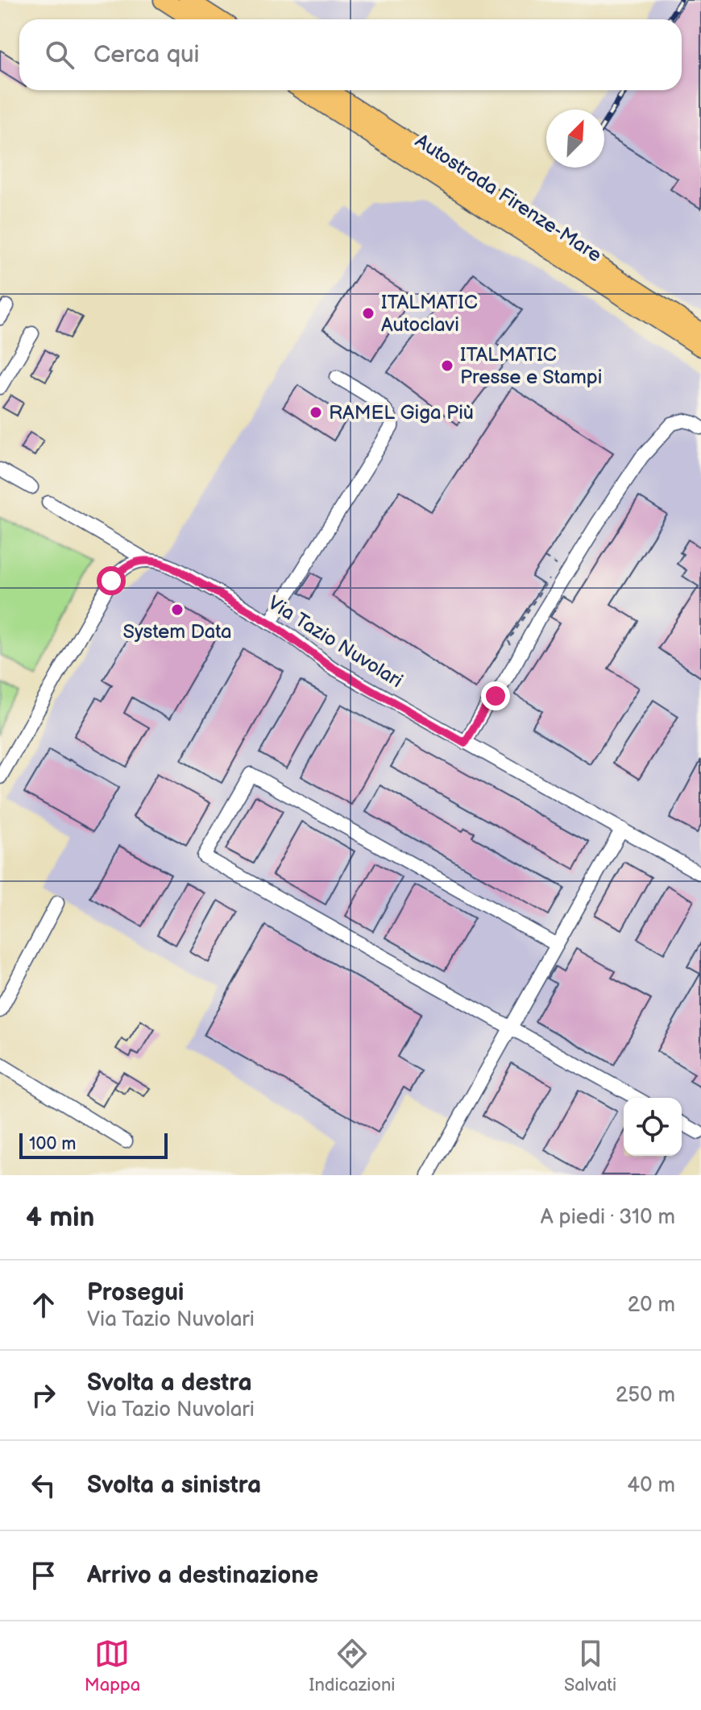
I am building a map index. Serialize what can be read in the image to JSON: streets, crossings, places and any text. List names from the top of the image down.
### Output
{
  "streets": {
    "highway": ["Autostrada Firenze-Mare"],
    "street": ["Via Tazio Nuvolari"]
  },
  "places": [
    "ITALMATIC Autoclavi",
    "ITALMATIC Presse e Stampi",
    "RAMEL Giga Più",
    "System Data"
  ],
  "scale_bar": "100 m",
  "north": "top right",
  "page": {
    "search": "Cerca qui",
    "scale": "100 m",
    "heading": ["4 min", "A piedi · 310 m"],
    "list": [
      ["Prosegui", "Via Tazio Nuvolari", "20 m"],
      ["Svolta a destra", "Via Tazio Nuvolari", "250 m"],
      ["Svolta a sinistra", "40 m"],
      "Arrivo a destinazione"
    ],
    "nav": ["Mappa", "Indicazioni", "Salvati"]
  }
}
